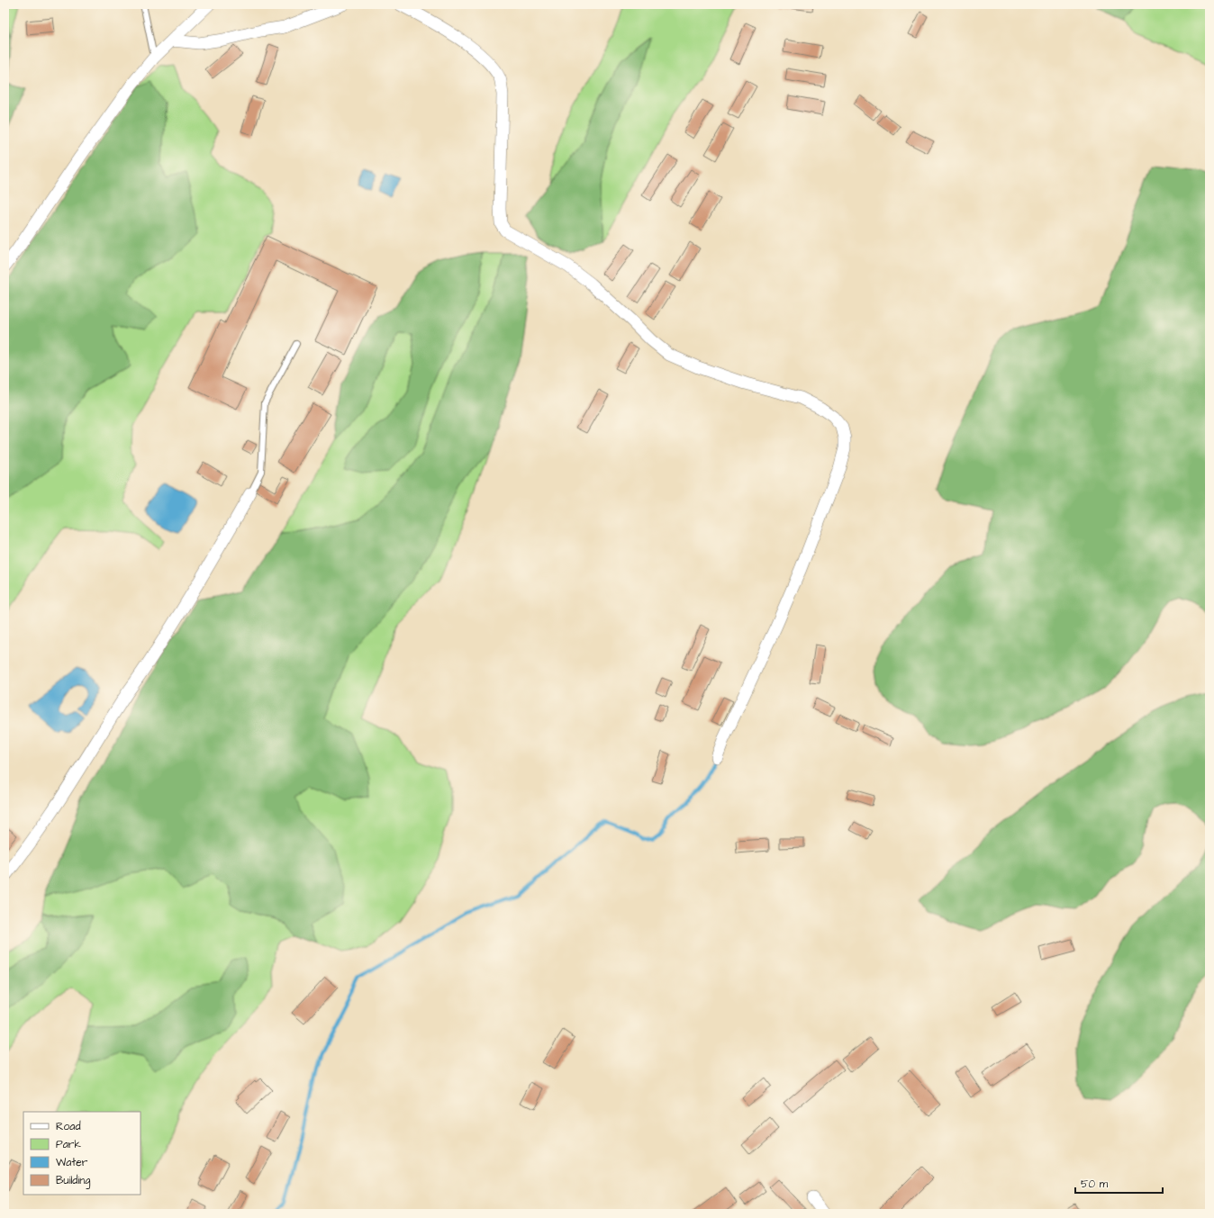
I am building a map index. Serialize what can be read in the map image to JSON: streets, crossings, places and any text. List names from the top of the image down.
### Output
{
  "legend": [
    "Road",
    "Park",
    "Water",
    "Building"
  ],
  "scale_bar": "50 m"
}
